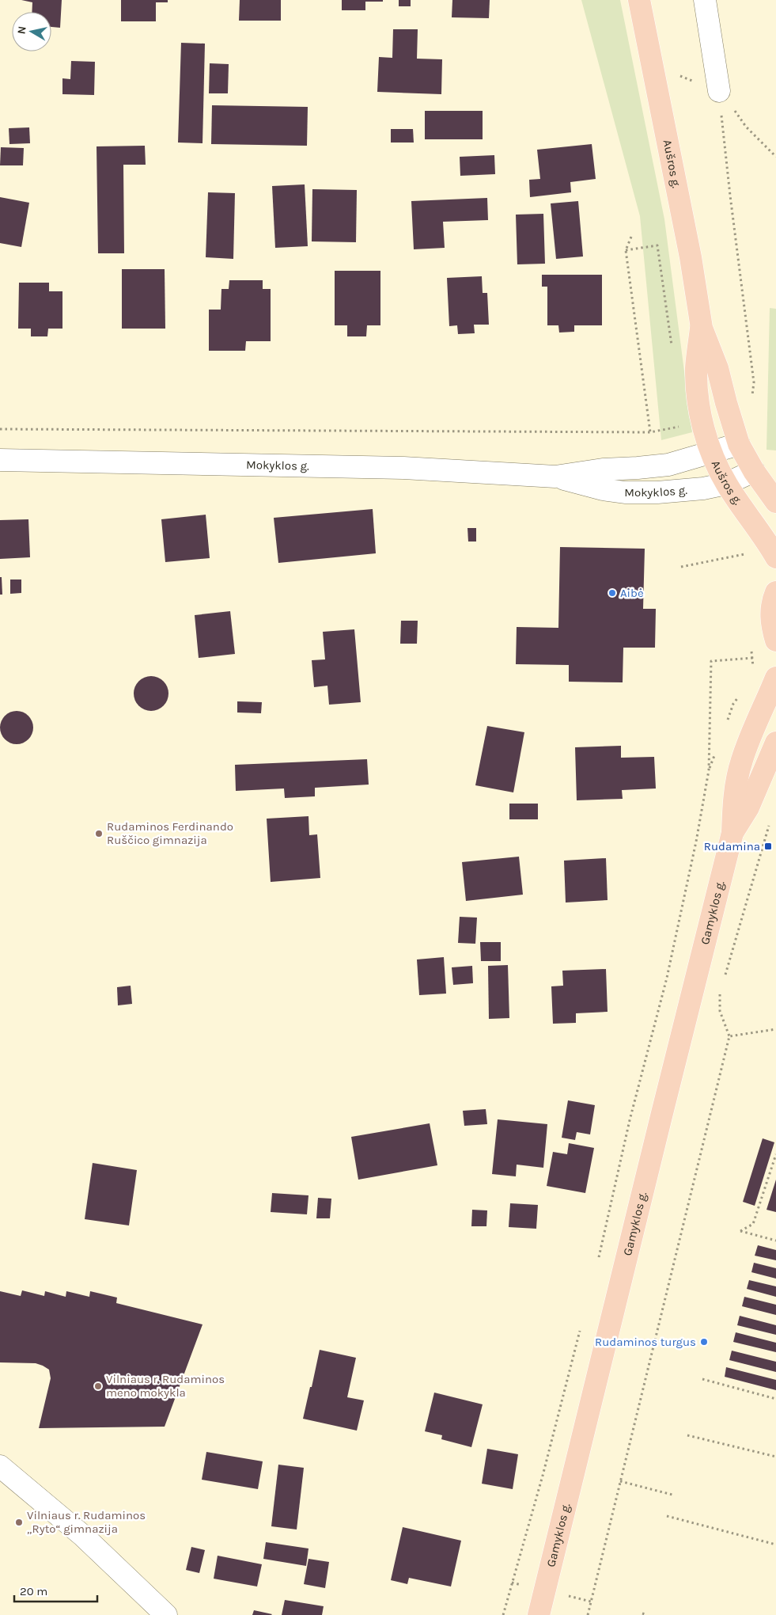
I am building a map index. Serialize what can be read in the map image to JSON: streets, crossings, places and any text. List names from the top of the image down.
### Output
{
  "streets": {
    "main road": ["Aušros g.", "Gamyklos g."],
    "street": ["Mokyklos g."]
  },
  "crossings": [
    ["Aušros g.", "Mokyklos g."]
  ],
  "places": {
    "other": [
      "Aibė",
      "Rudaminos Ferdinando Ruščico gimnazija",
      "Rudaminos turgus",
      "Vilniaus r. Rudaminos meno mokykla",
      "Vilniaus r. Rudaminos „Ryto“ gimnazija"
    ],
    "transit": ["Rudamina"]
  },
  "scale_bar": "20 m",
  "north": "left"
}
